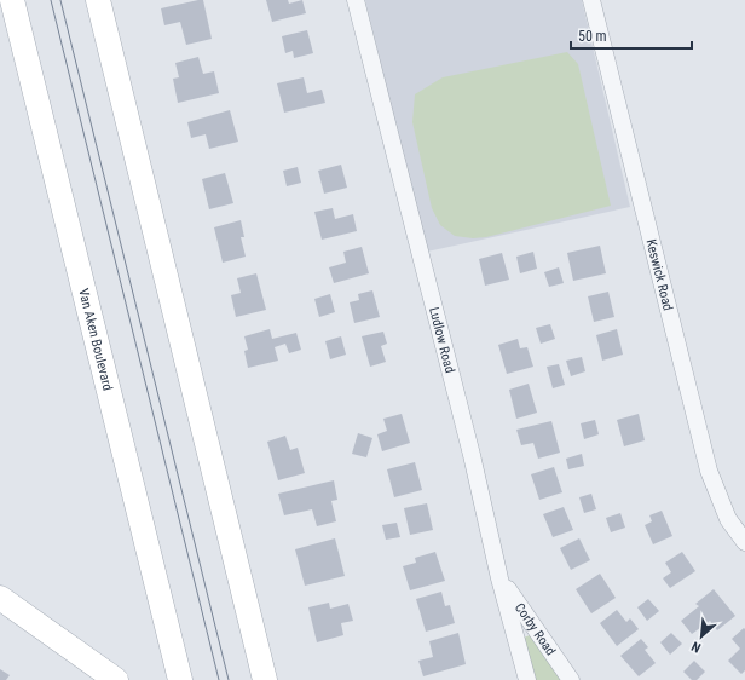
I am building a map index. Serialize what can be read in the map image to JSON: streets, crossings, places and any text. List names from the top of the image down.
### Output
{
  "streets": {
    "main road": ["Van Aken Boulevard"],
    "street": ["Keswick Road", "Ludlow Road", "Corby Road"]
  },
  "crossings": [
    ["Ludlow Road", "Corby Road"]
  ],
  "scale_bar": "50 m",
  "north": "bottom left"
}
